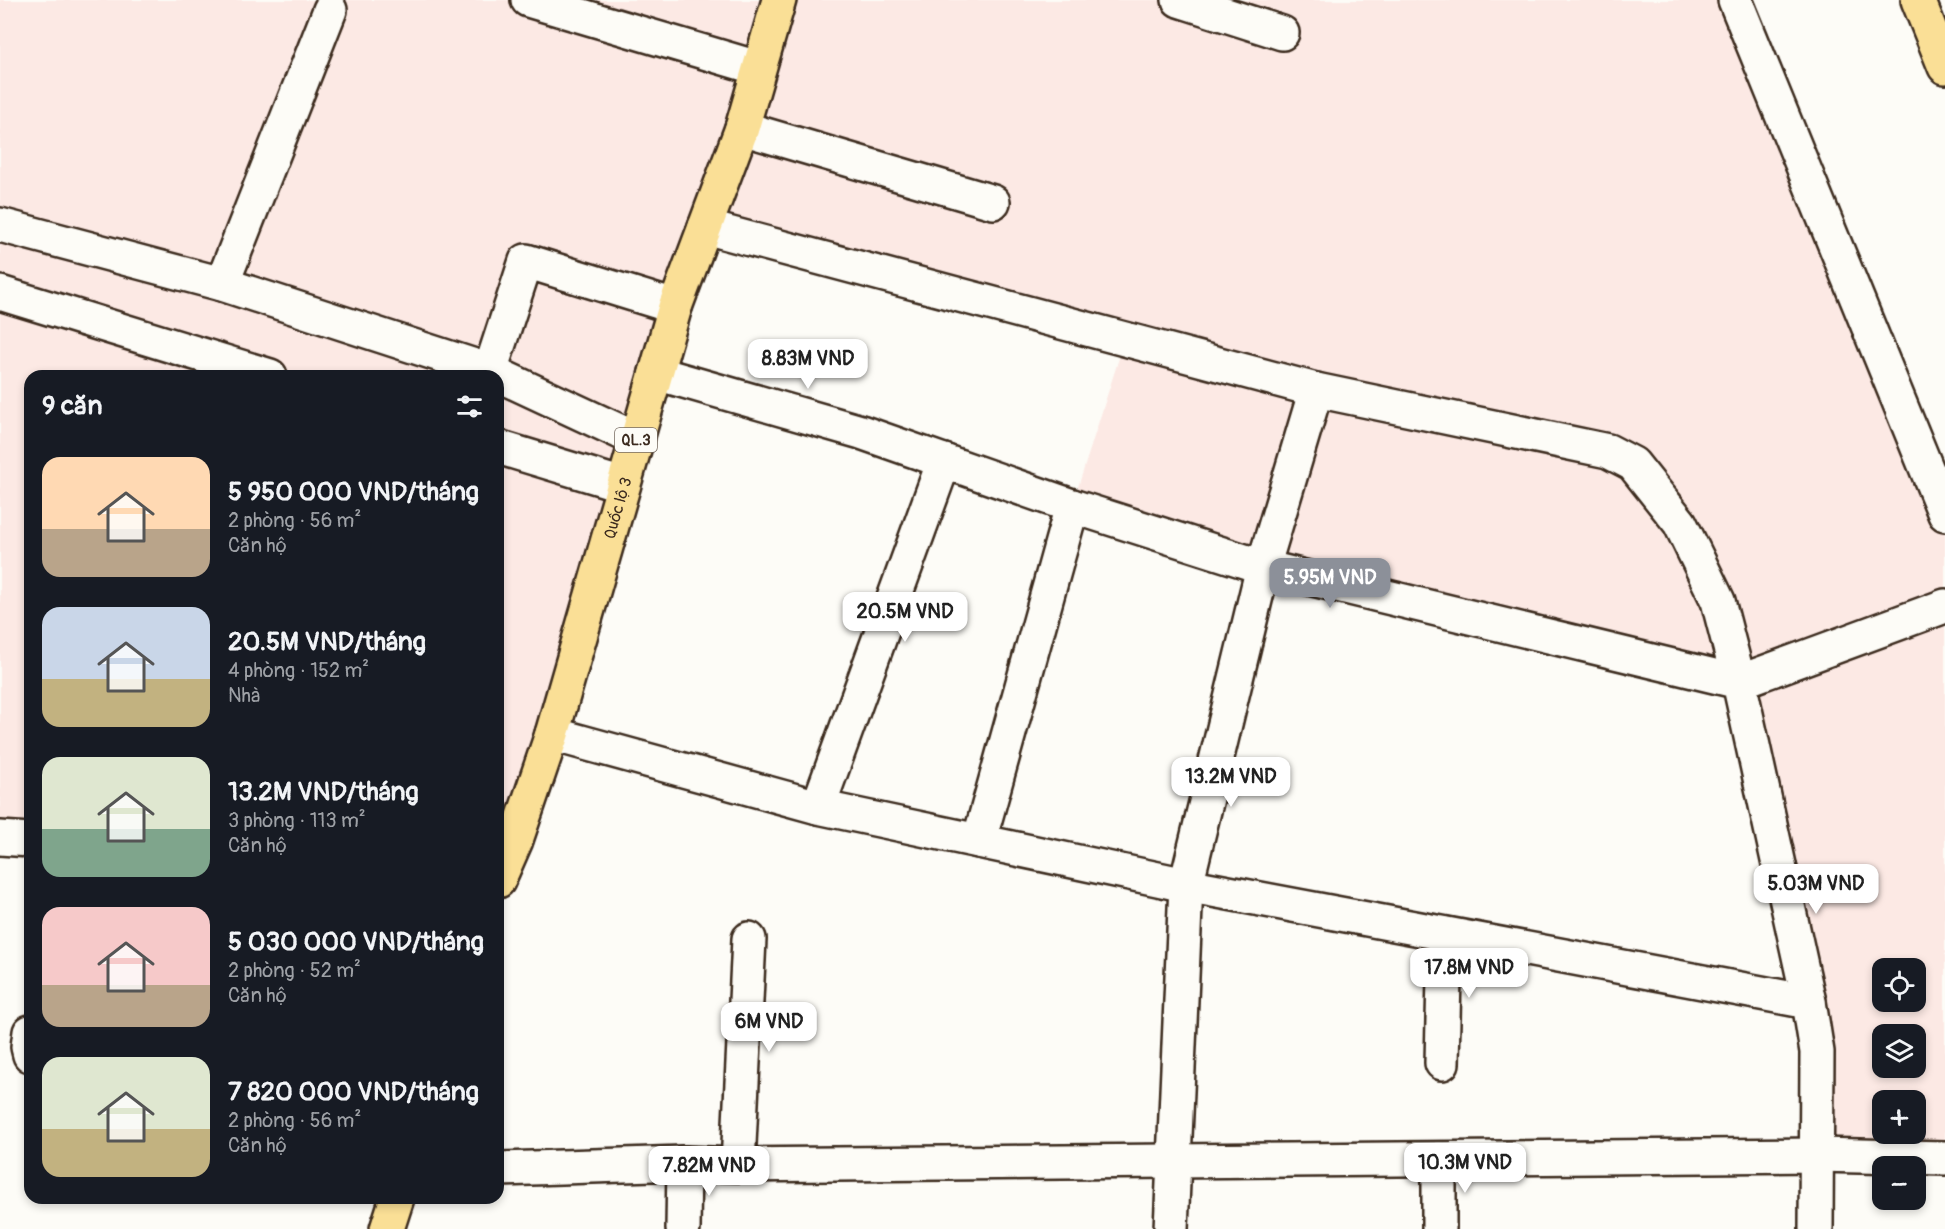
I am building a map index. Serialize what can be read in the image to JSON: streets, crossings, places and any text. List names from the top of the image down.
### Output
{
  "streets": {
    "main road": ["QL.3", "Quốc lộ 3"]
  },
  "page": {
    "price": [
      "8.83M VND",
      "5.95M VND",
      "20.5M VND",
      "13.2M VND",
      "5.03M VND",
      "17.8M VND",
      "6M VND",
      "10.3M VND",
      "7.82M VND"
    ],
    "heading": "9 căn",
    "list": [
      {
        "name": "5 950 000 VND/tháng",
        "note": "2 phòng · 56 m² · Căn hộ"
      },
      {
        "name": "20.5M VND/tháng",
        "note": "4 phòng · 152 m² · Nhà"
      },
      {
        "name": "13.2M VND/tháng",
        "note": "3 phòng · 113 m² · Căn hộ"
      },
      {
        "name": "5 030 000 VND/tháng",
        "note": "2 phòng · 52 m² · Căn hộ"
      },
      {
        "name": "7 820 000 VND/tháng",
        "note": "2 phòng · 56 m² · Căn hộ"
      }
    ],
    "map_buttons": ["+", "−"]
  }
}
